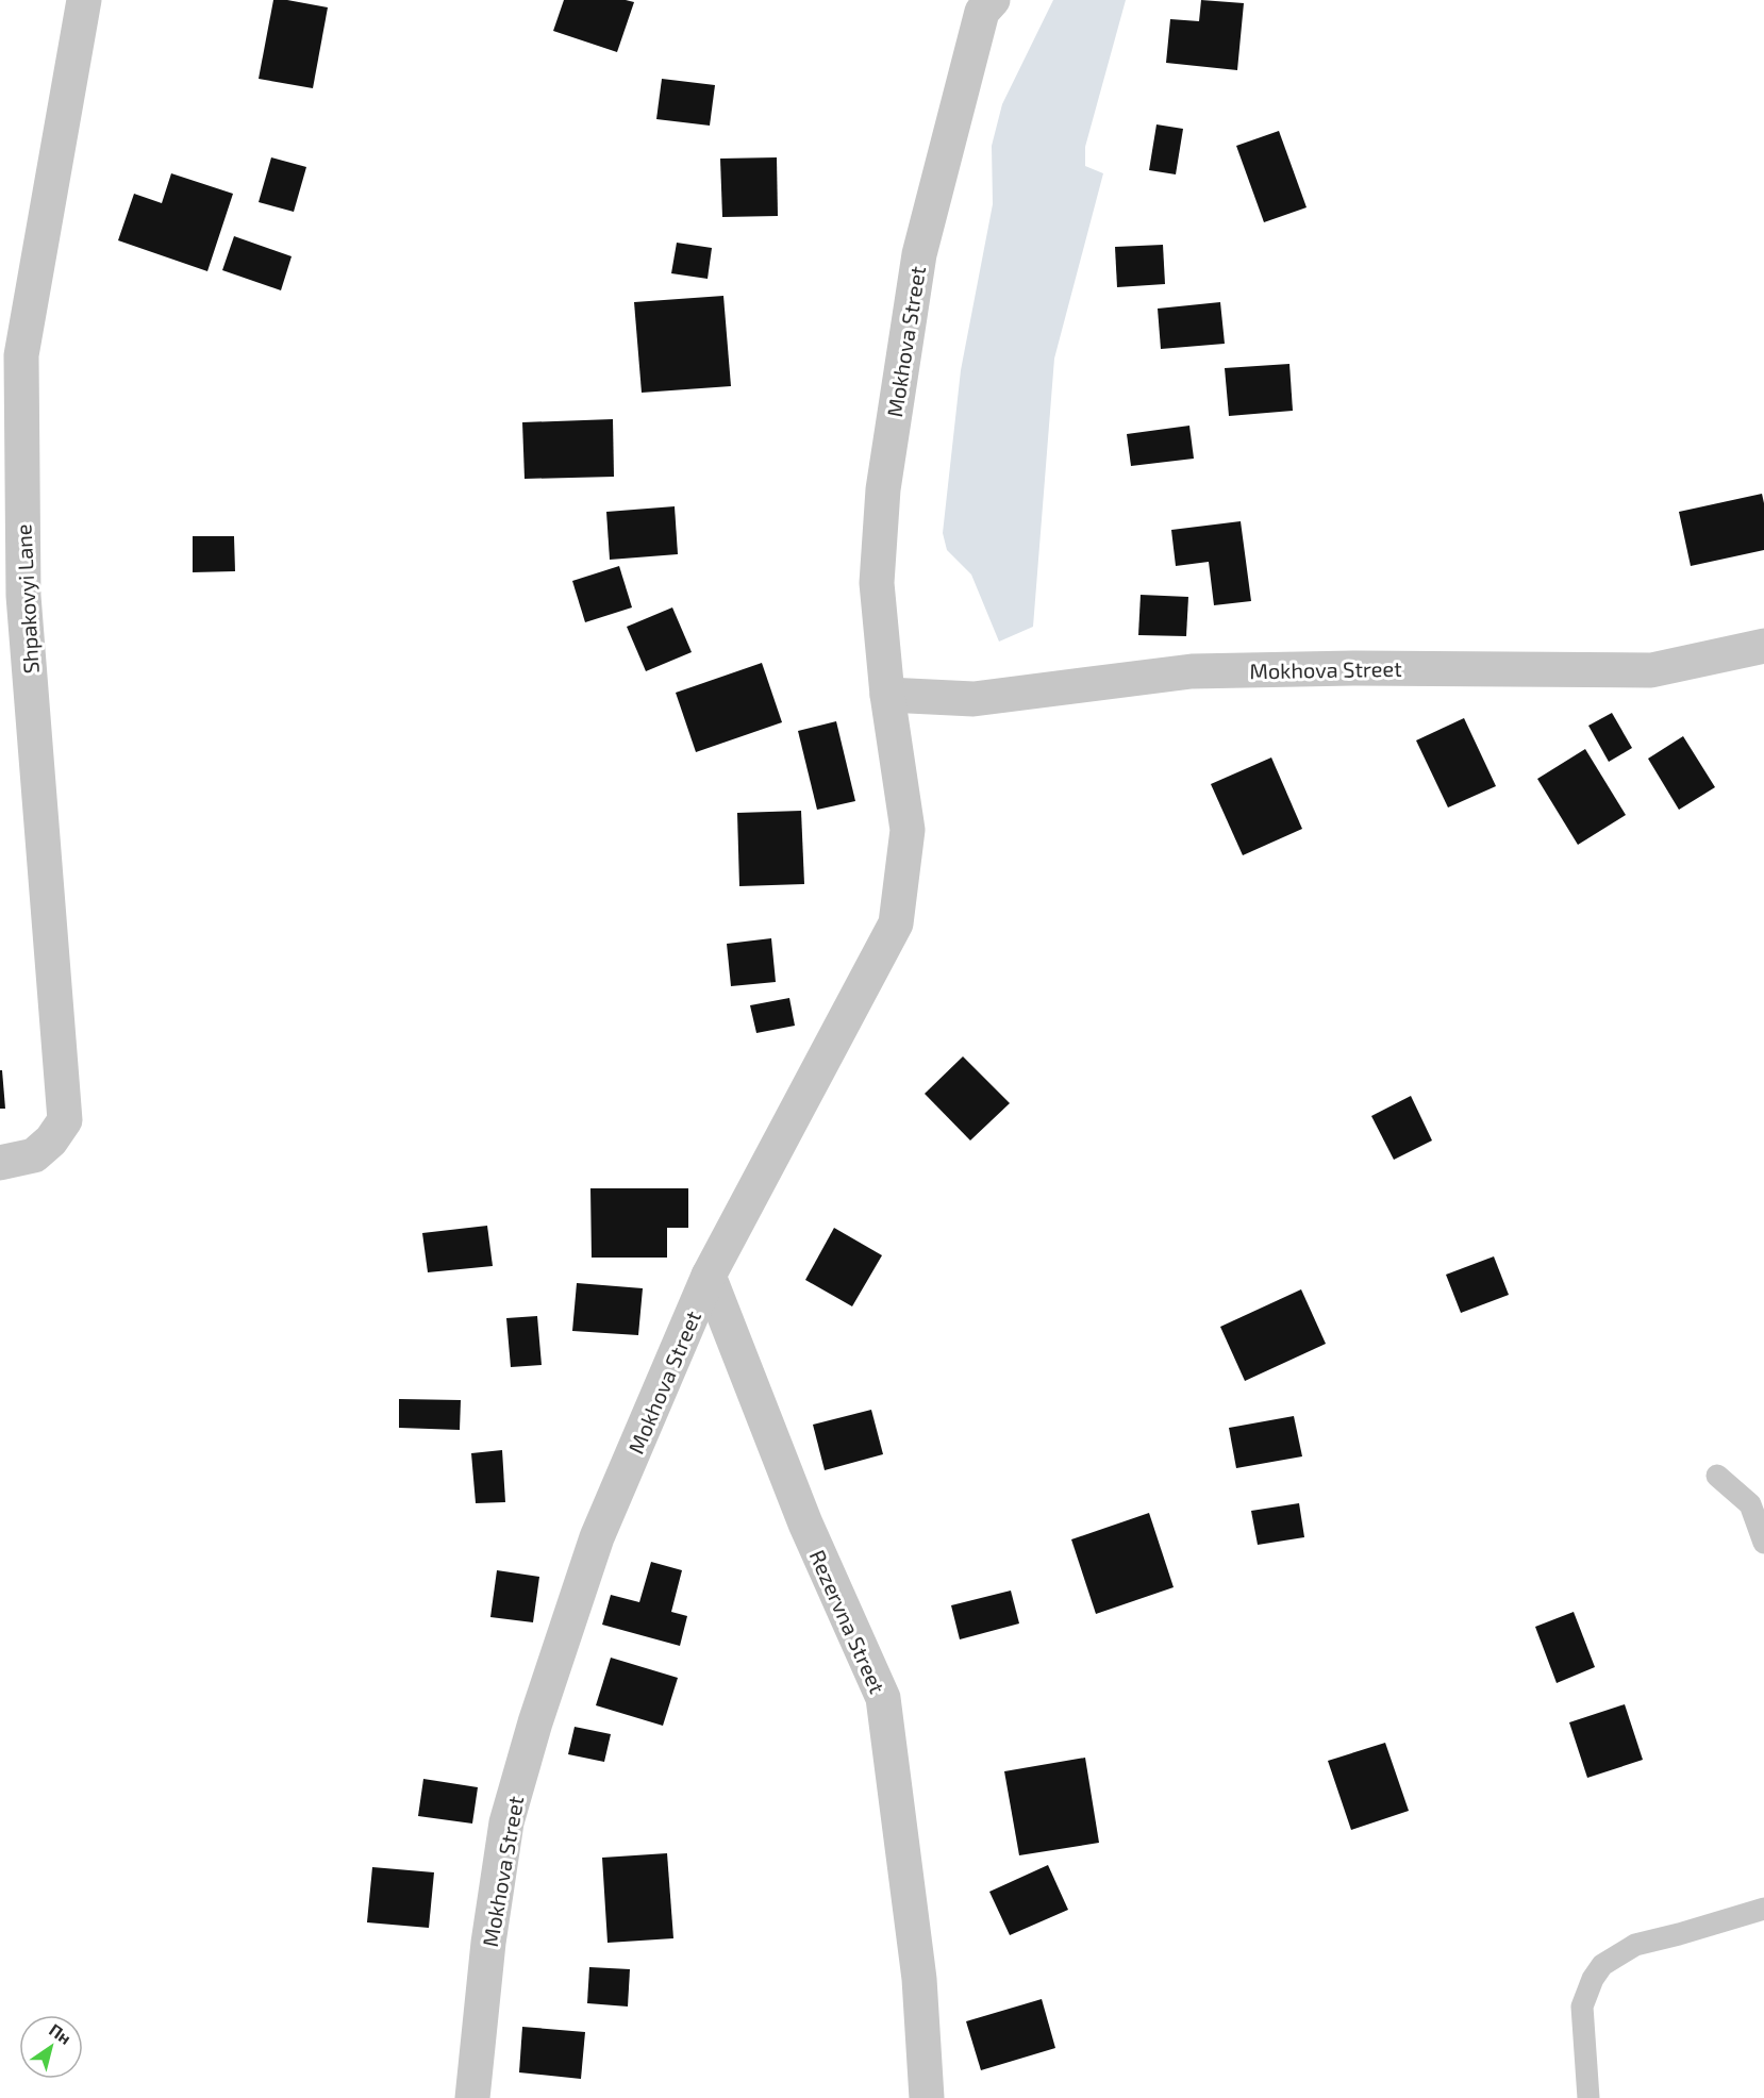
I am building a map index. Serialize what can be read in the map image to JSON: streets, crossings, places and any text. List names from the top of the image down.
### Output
{
  "streets": {
    "street": ["Mokhova Street", "Shpakovyi Lane", "Rezervna Street"]
  },
  "crossings": [
    ["Mokhova Street", "Rezervna Street"]
  ],
  "north": "top right"
}
